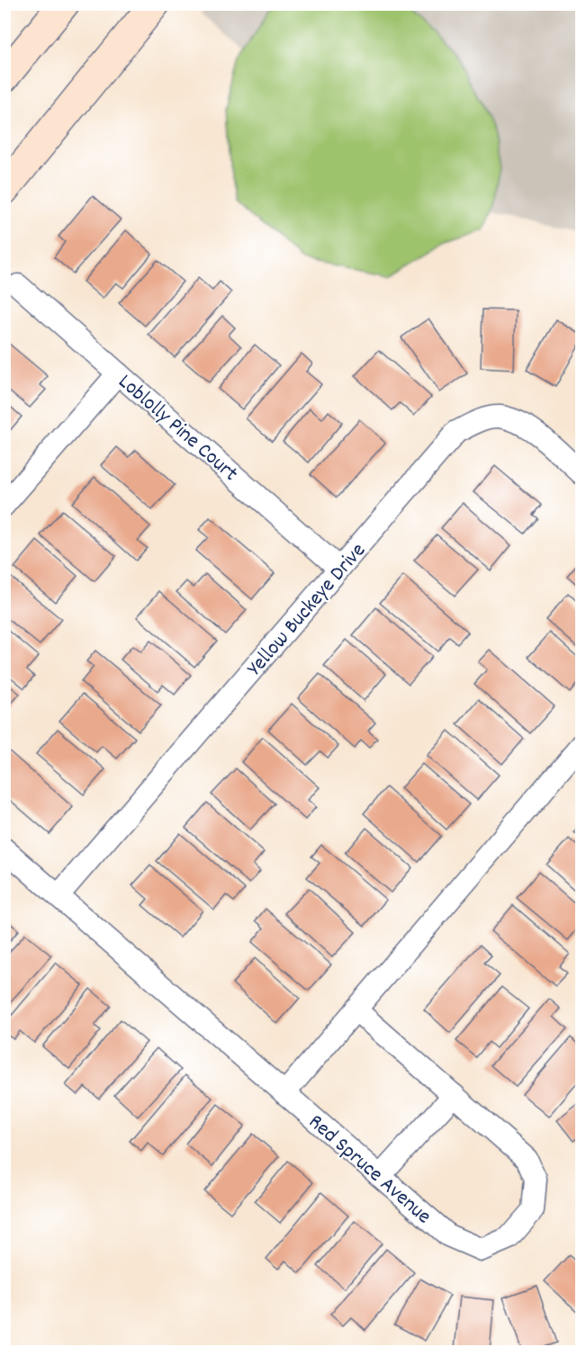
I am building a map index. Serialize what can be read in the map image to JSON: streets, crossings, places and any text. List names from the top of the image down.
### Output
{
  "streets": {
    "street": ["Loblolly Pine Court", "Yellow Buckeye Drive", "Red Spruce Avenue"]
  },
  "crossings": [
    ["Loblolly Pine Court", "Yellow Buckeye Drive"],
    ["Yellow Buckeye Drive", "Red Spruce Avenue"]
  ]
}
